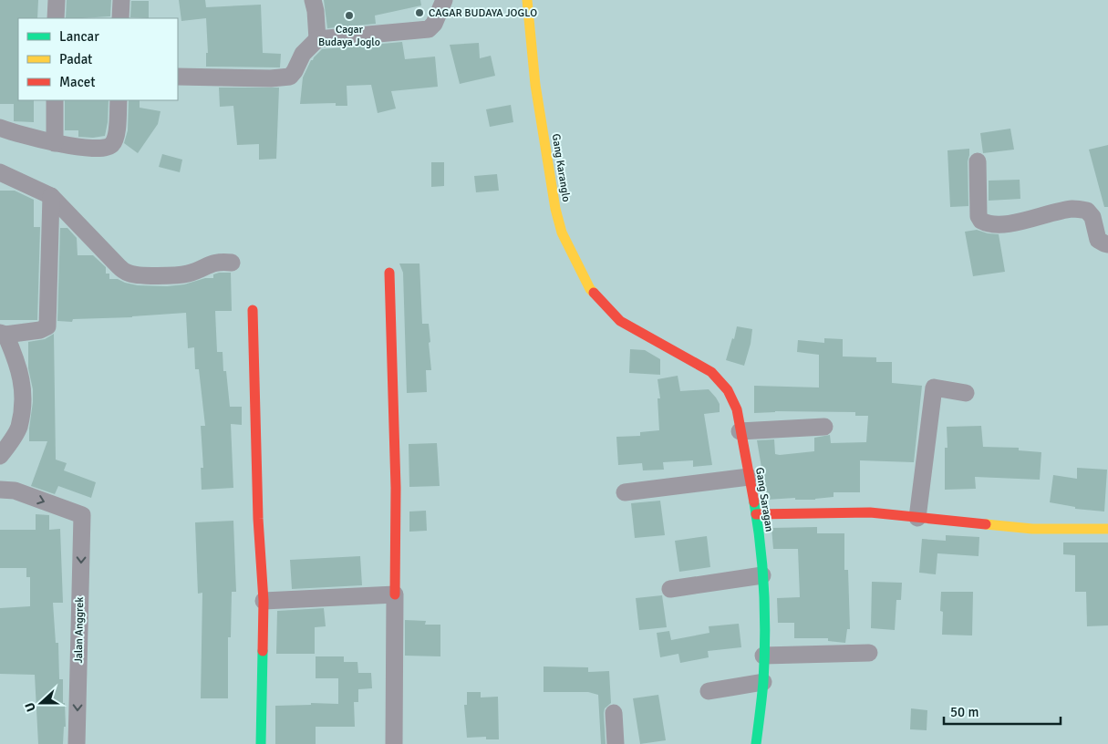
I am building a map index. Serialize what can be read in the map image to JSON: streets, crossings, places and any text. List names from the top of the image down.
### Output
{
  "streets": {
    "street": ["Gang Karanglo", "Gang Saragan", "Jalan Anggrek"]
  },
  "crossings": [
    ["Gang Karanglo", "Gang Saragan"]
  ],
  "one_way": ["Jalan Anggrek"],
  "places": ["CAGAR BUDAYA JOGLO", "Cagar Budaya Joglo"],
  "legend": ["Lancar", "Padat", "Macet"],
  "scale_bar": "50 m",
  "north": "left"
}
